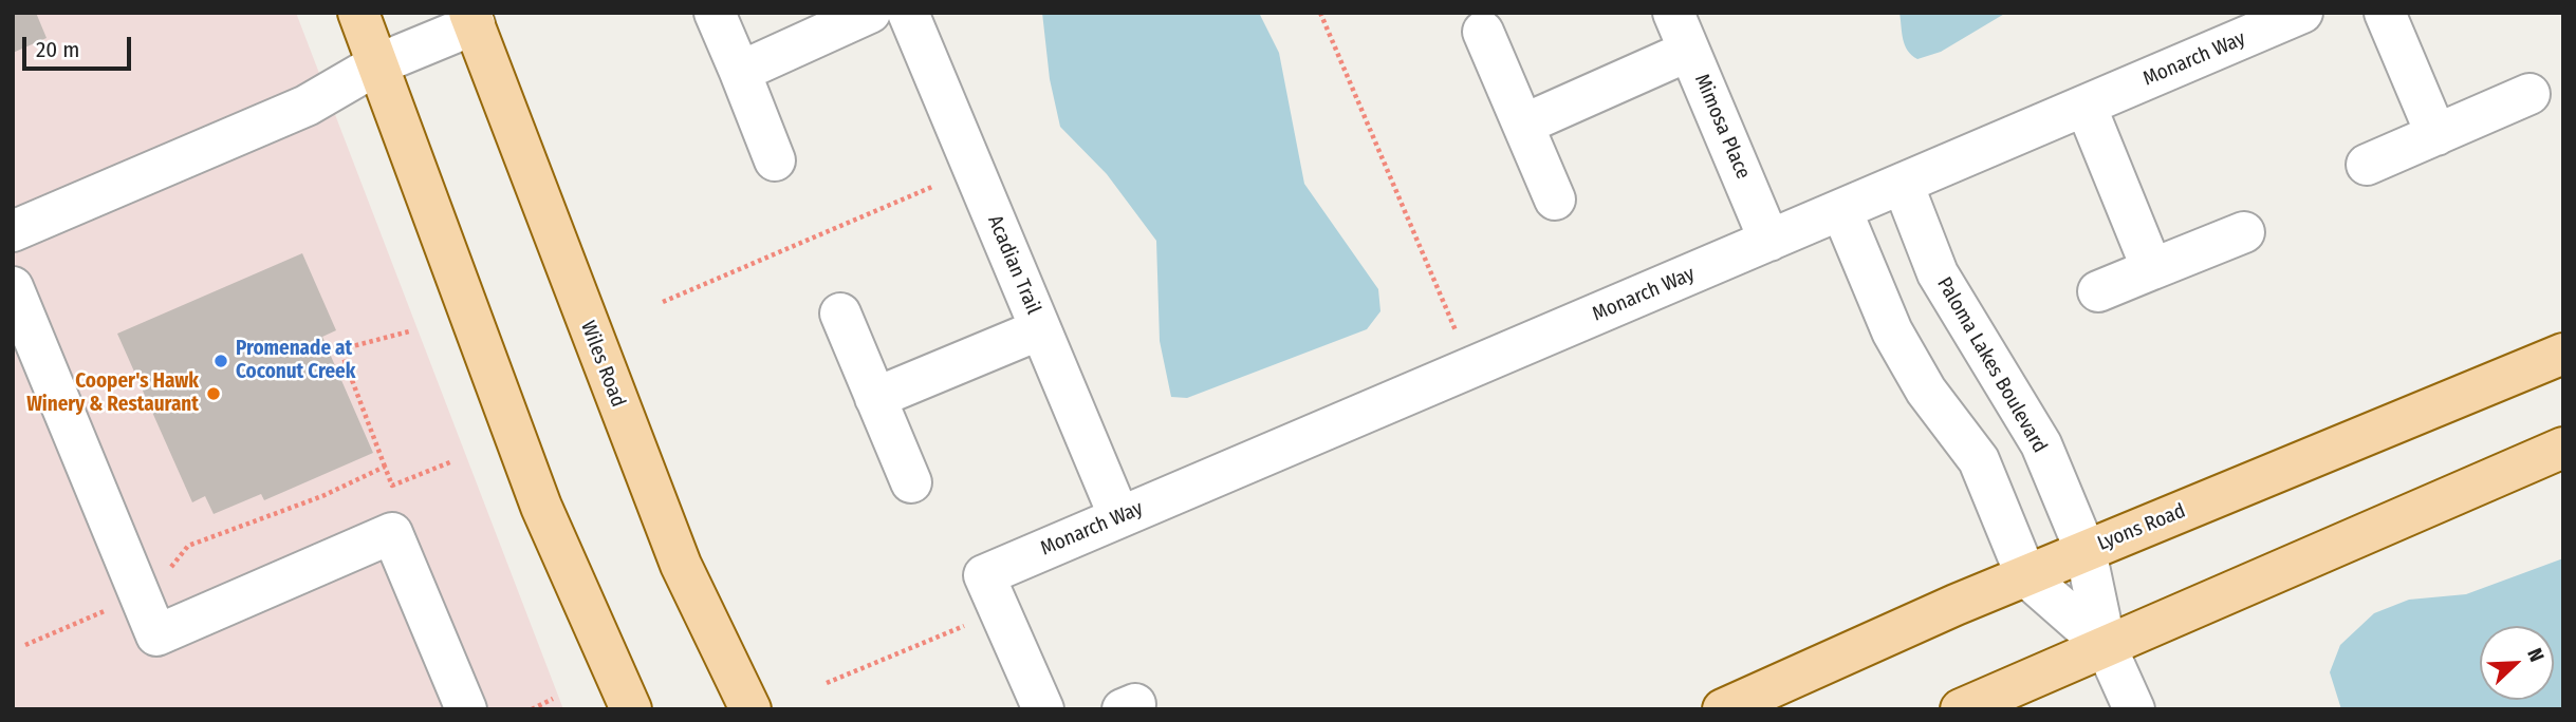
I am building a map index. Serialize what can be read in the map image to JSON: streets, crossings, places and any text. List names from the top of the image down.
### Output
{
  "streets": {
    "main road": ["Wiles Road", "Lyons Road"],
    "street": [
      "Monarch Way",
      "Mimosa Place",
      "Acadian Trail",
      "Paloma Lakes Boulevard"
    ]
  },
  "crossings": [
    ["Monarch Way", "Mimosa Place"],
    ["Monarch Way", "Acadian Trail"],
    ["Monarch Way", "Paloma Lakes Boulevard"],
    ["Paloma Lakes Boulevard", "Lyons Road"]
  ],
  "places": ["Promenade at Coconut Creek", "Cooper's Hawk Winery & Restaurant"],
  "scale_bar": "20 m",
  "north": "top right"
}
